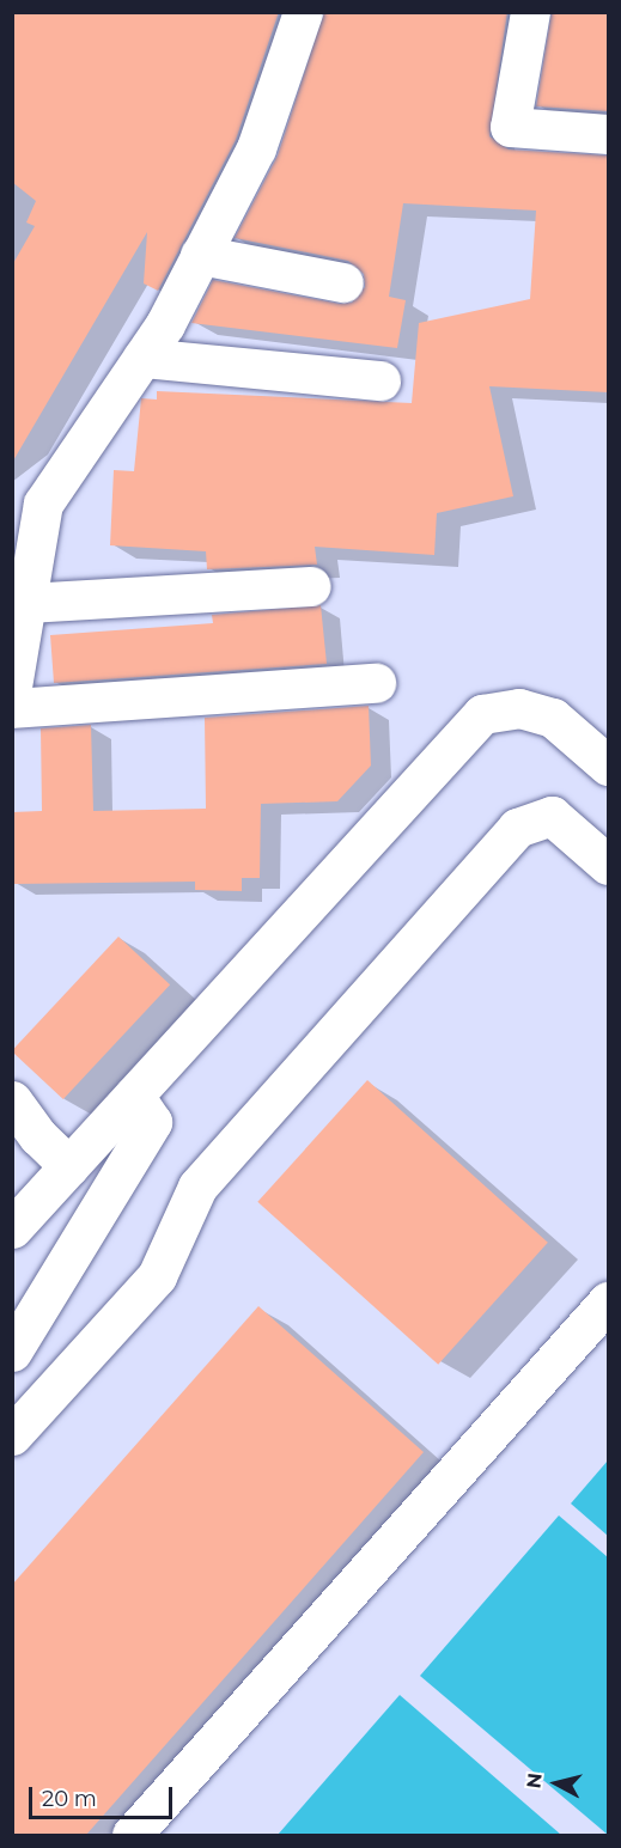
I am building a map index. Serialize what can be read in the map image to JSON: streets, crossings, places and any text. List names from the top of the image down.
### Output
{
  "scale_bar": "20 m",
  "north": "left"
}
